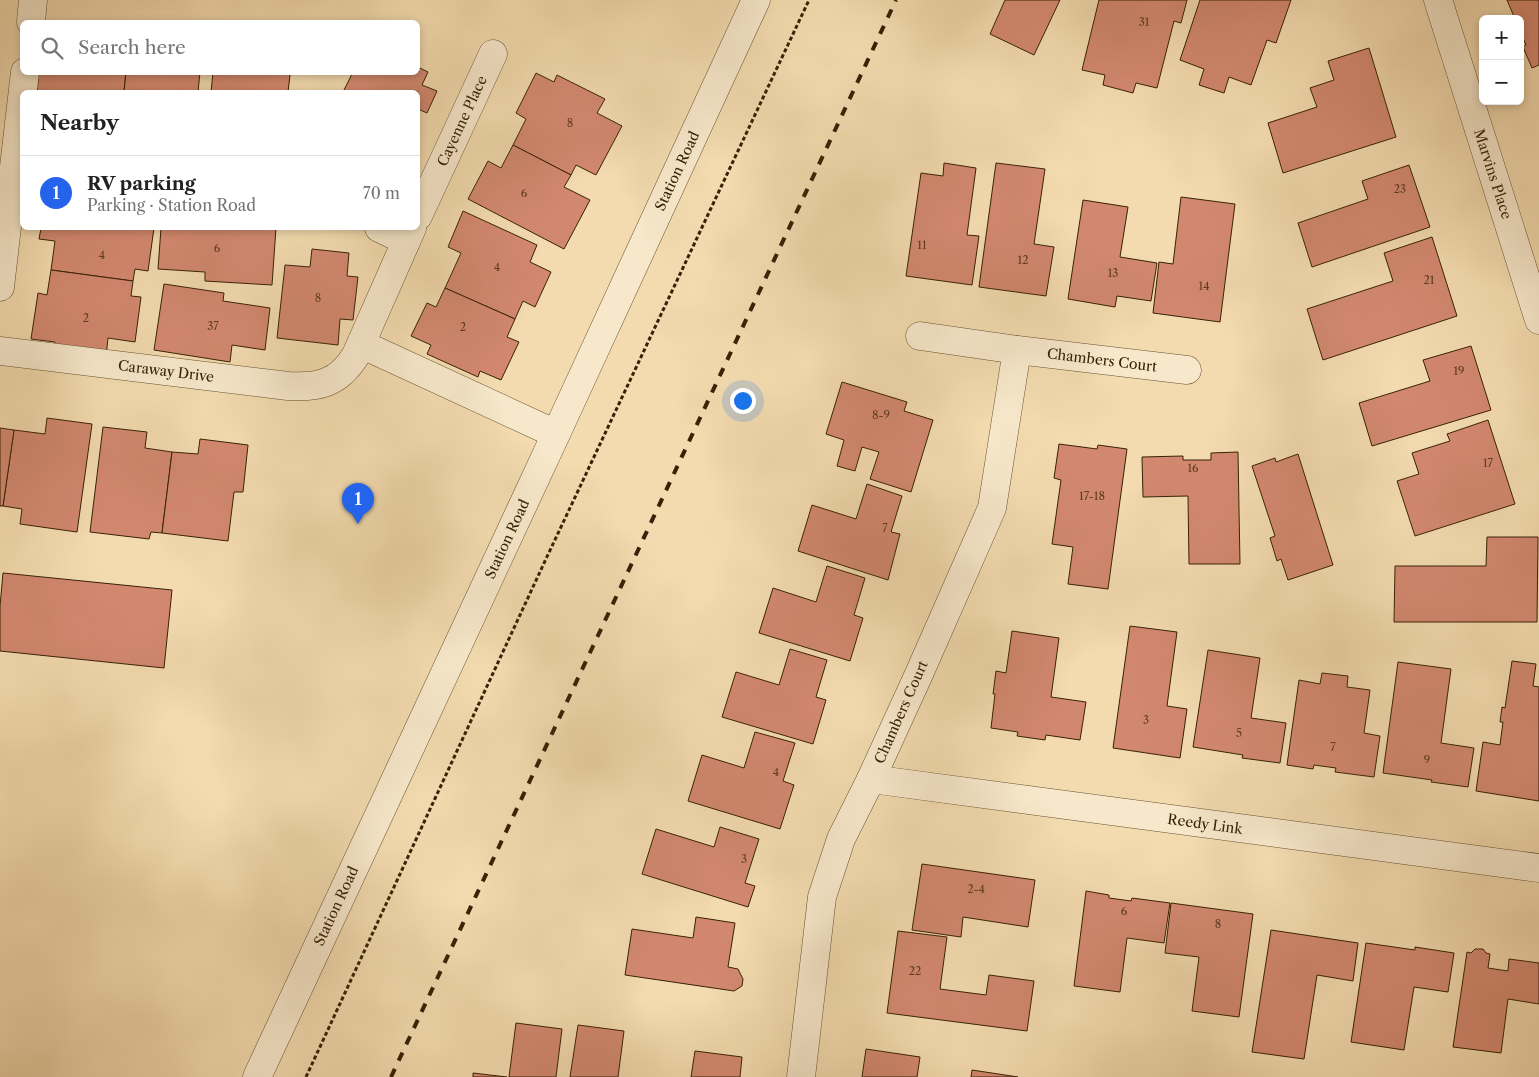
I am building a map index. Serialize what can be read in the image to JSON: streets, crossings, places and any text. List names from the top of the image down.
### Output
{
  "streets": {
    "street": [
      "Cayenne Place",
      "Station Road",
      "Marvins Place",
      "Chambers Court",
      "Caraway Drive",
      "Reedy Link"
    ]
  },
  "crossings": [
    ["Chambers Court", "Reedy Link"]
  ],
  "house_numbers": [
    "31",
    "8",
    "23",
    "6",
    "11",
    "6",
    "4",
    "12",
    "4",
    "13",
    "21",
    "14",
    "8",
    "2",
    "37",
    "2",
    "19",
    "8-9",
    "17",
    "16",
    "17-18",
    "7",
    "3",
    "5",
    "7",
    "9",
    "4",
    "3",
    "2-4",
    "6",
    "8",
    "22"
  ],
  "page": {
    "map_buttons": ["+", "−"],
    "search": "Search here",
    "heading": "Nearby",
    "list": [
      {
        "mark": "1",
        "name": "RV parking",
        "note": "Parking · Station Road",
        "value": "70 m"
      }
    ],
    "pins": "1"
  }
}
